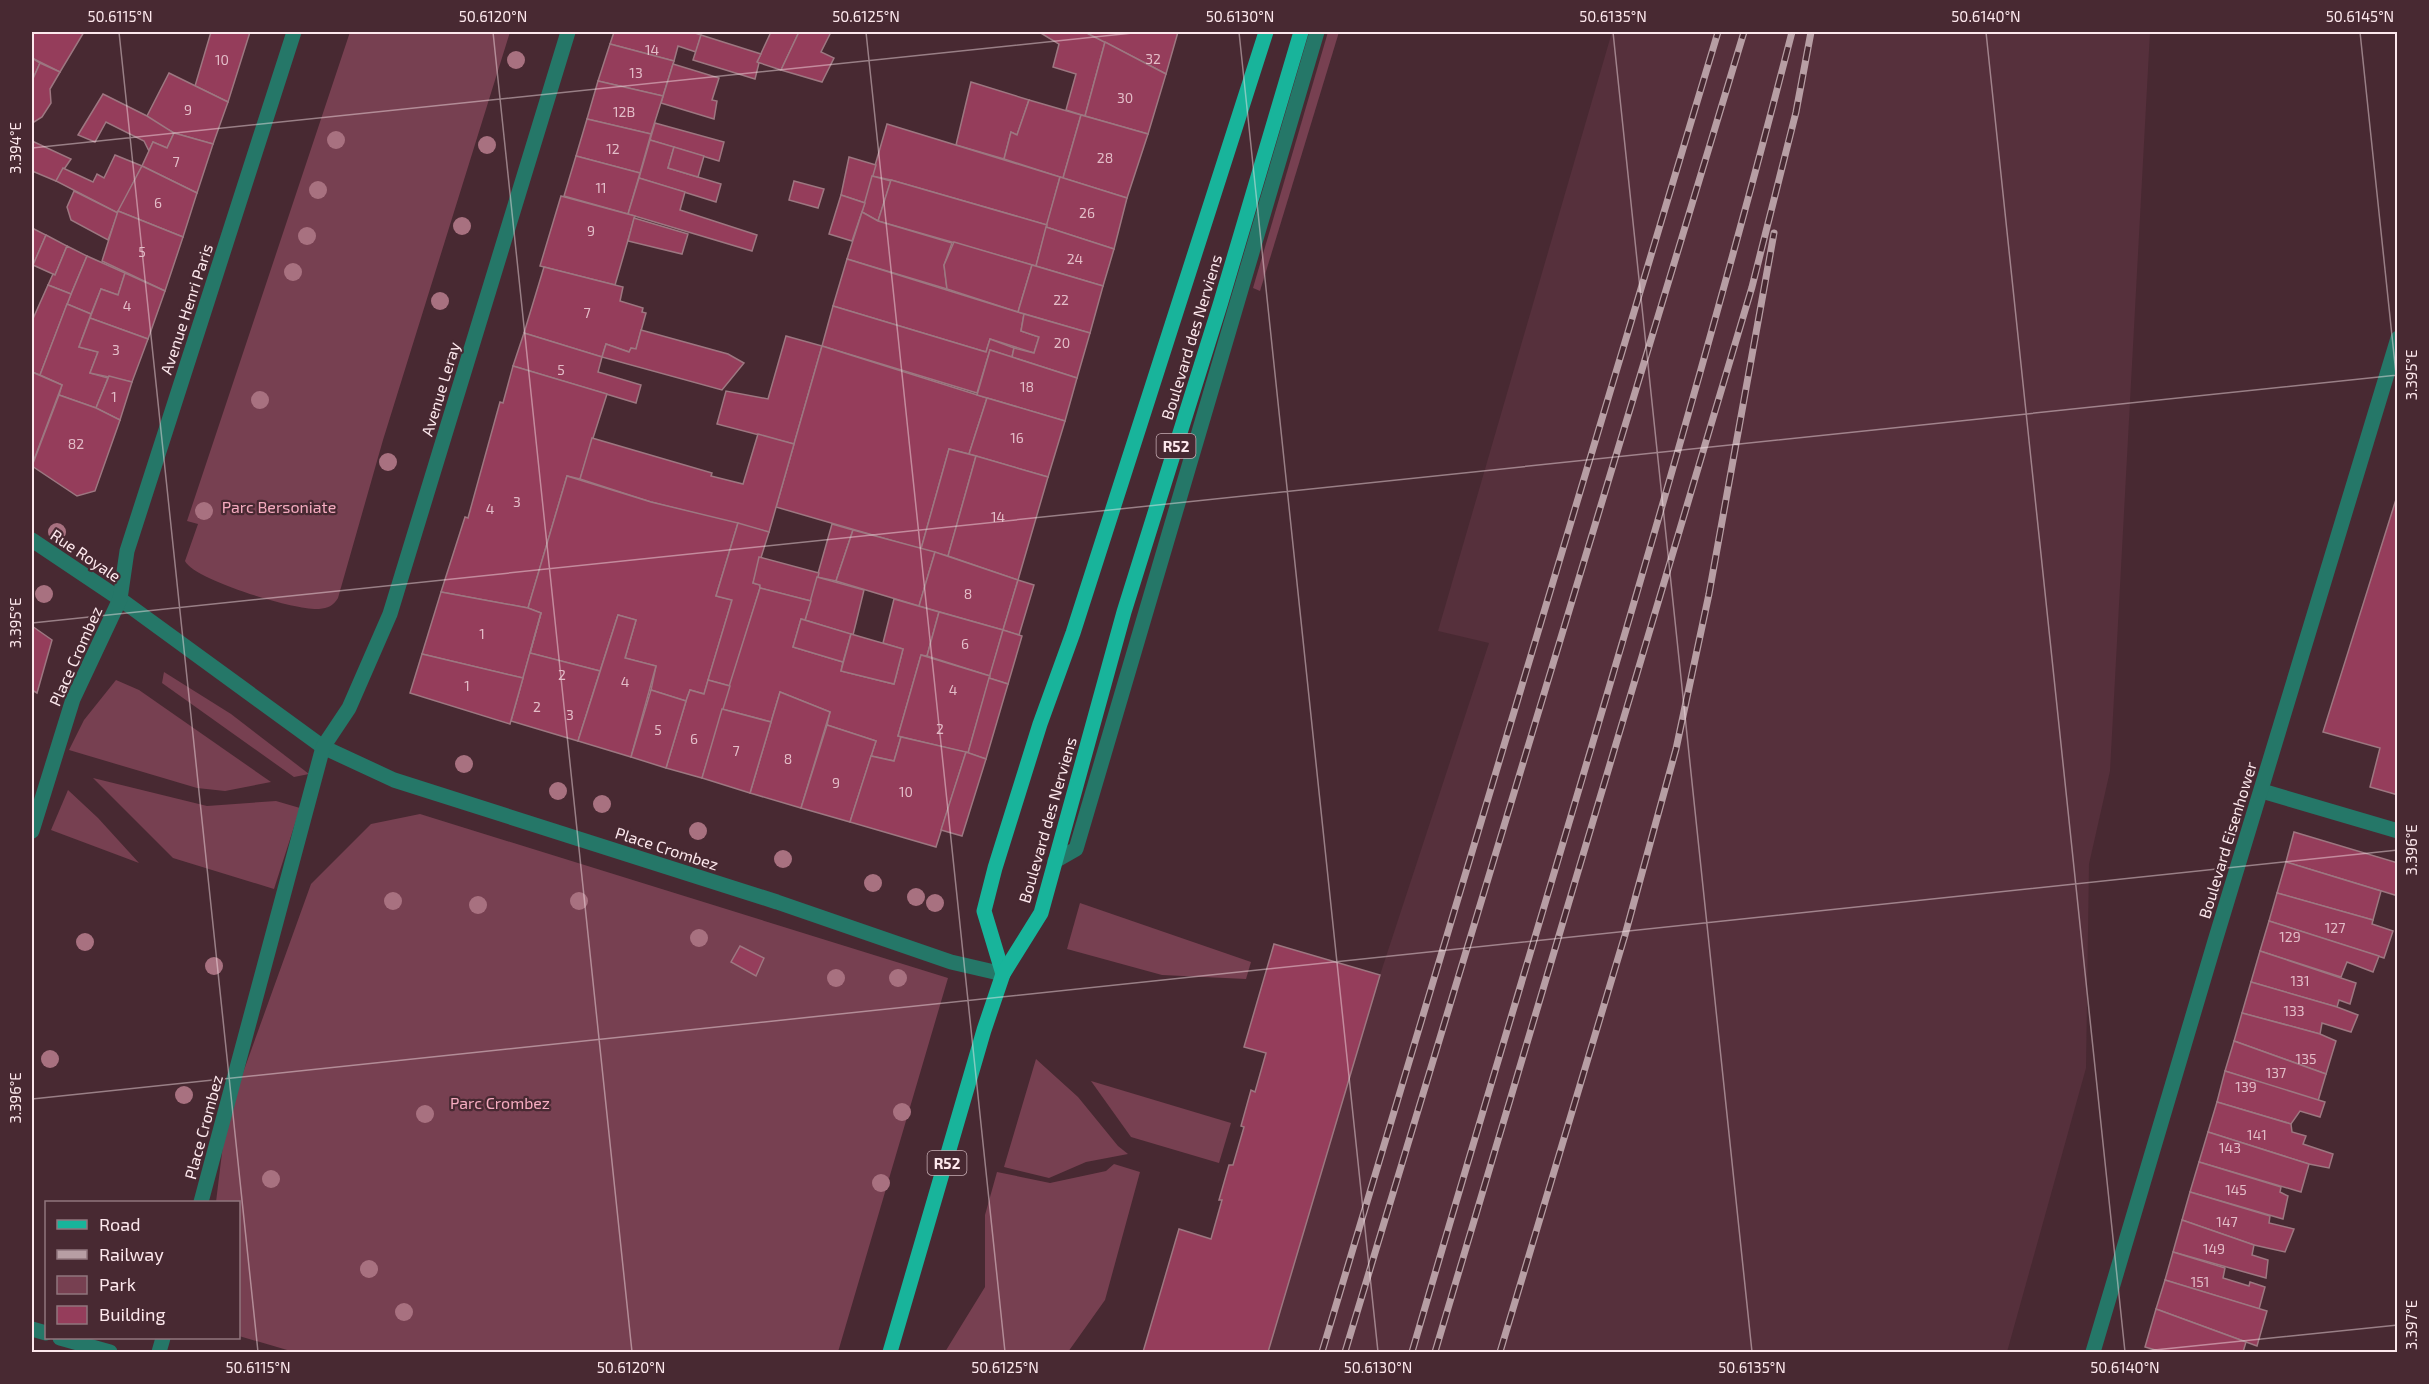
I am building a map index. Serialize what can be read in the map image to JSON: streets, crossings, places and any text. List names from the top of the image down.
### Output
{
  "streets": {
    "main road": ["Boulevard des Nerviens", "R52"],
    "street": [
      "Avenue Henri Paris",
      "Avenue Leray",
      "Rue Royale",
      "Place Crombez",
      "Boulevard Eisenhower"
    ]
  },
  "crossings": [
    ["Avenue Henri Paris", "Rue Royale"],
    ["Avenue Henri Paris", "Place Crombez"],
    ["Boulevard des Nerviens", "R52"],
    ["Boulevard des Nerviens", "Place Crombez"],
    ["Avenue Leray", "Place Crombez"],
    ["R52", "Place Crombez"],
    ["Rue Royale", "Place Crombez"]
  ],
  "parks": ["Parc Bersoniate", "Parc Crombez"],
  "house_numbers": [
    "14",
    "32",
    "10",
    "13",
    "30",
    "9",
    "12B",
    "12",
    "28",
    "7",
    "11",
    "6",
    "26",
    "9",
    "5",
    "24",
    "22",
    "4",
    "7",
    "20",
    "3",
    "5",
    "18",
    "1",
    "16",
    "82",
    "3",
    "4",
    "14",
    "8",
    "1",
    "6",
    "2",
    "4",
    "1",
    "4",
    "2",
    "3",
    "2",
    "5",
    "6",
    "7",
    "8",
    "9",
    "10",
    "127",
    "129",
    "131",
    "133",
    "135",
    "137",
    "139",
    "141",
    "143",
    "145",
    "147",
    "149",
    "151"
  ],
  "legend": [
    "Road",
    "Railway",
    "Park",
    "Building"
  ],
  "coordinates": [
    "50.6115°N",
    "50.6120°N",
    "50.6125°N",
    "50.6130°N",
    "50.6135°N",
    "50.6140°N",
    "50.6145°N",
    "3.394°E",
    "3.395°E",
    "3.396°E",
    "3.397°E"
  ]
}
